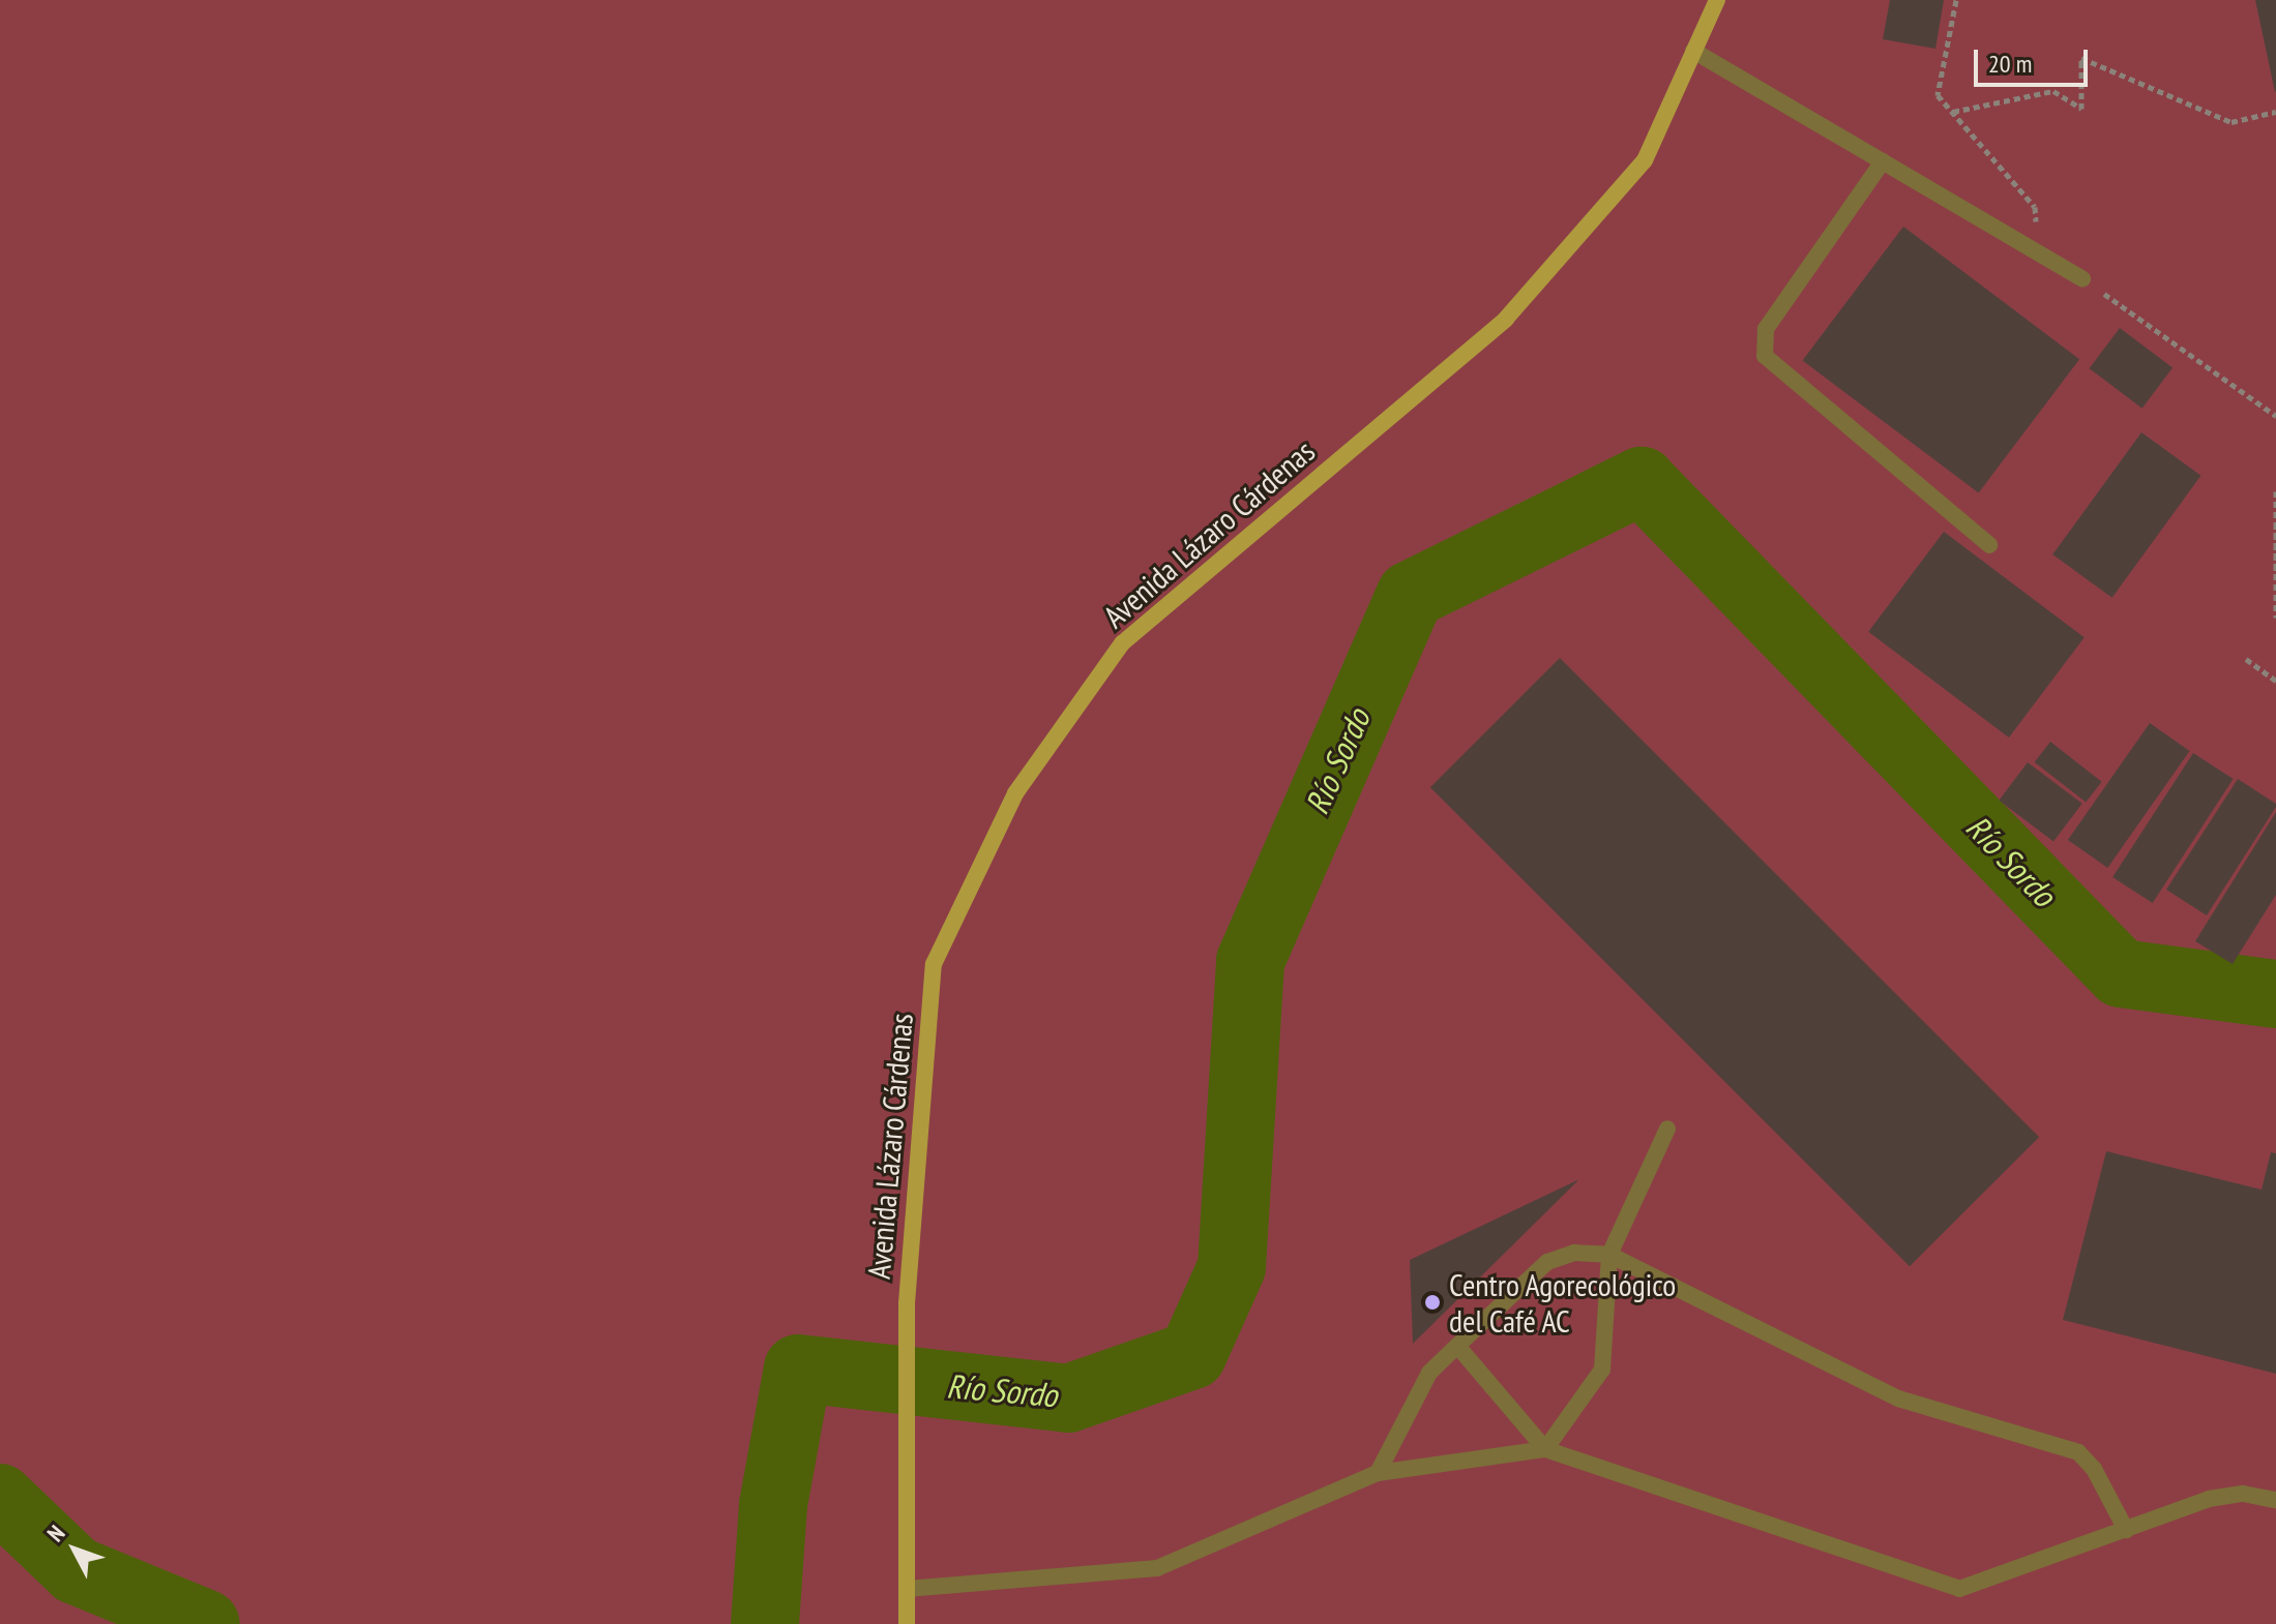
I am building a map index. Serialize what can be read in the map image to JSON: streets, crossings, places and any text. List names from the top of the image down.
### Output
{
  "streets": {
    "main road": ["Avenida Lázaro Cárdenas"]
  },
  "water": ["Río Sordo"],
  "places": ["Centro Agorecológico del Café AC"],
  "scale_bar": "20 m",
  "north": "top left"
}
